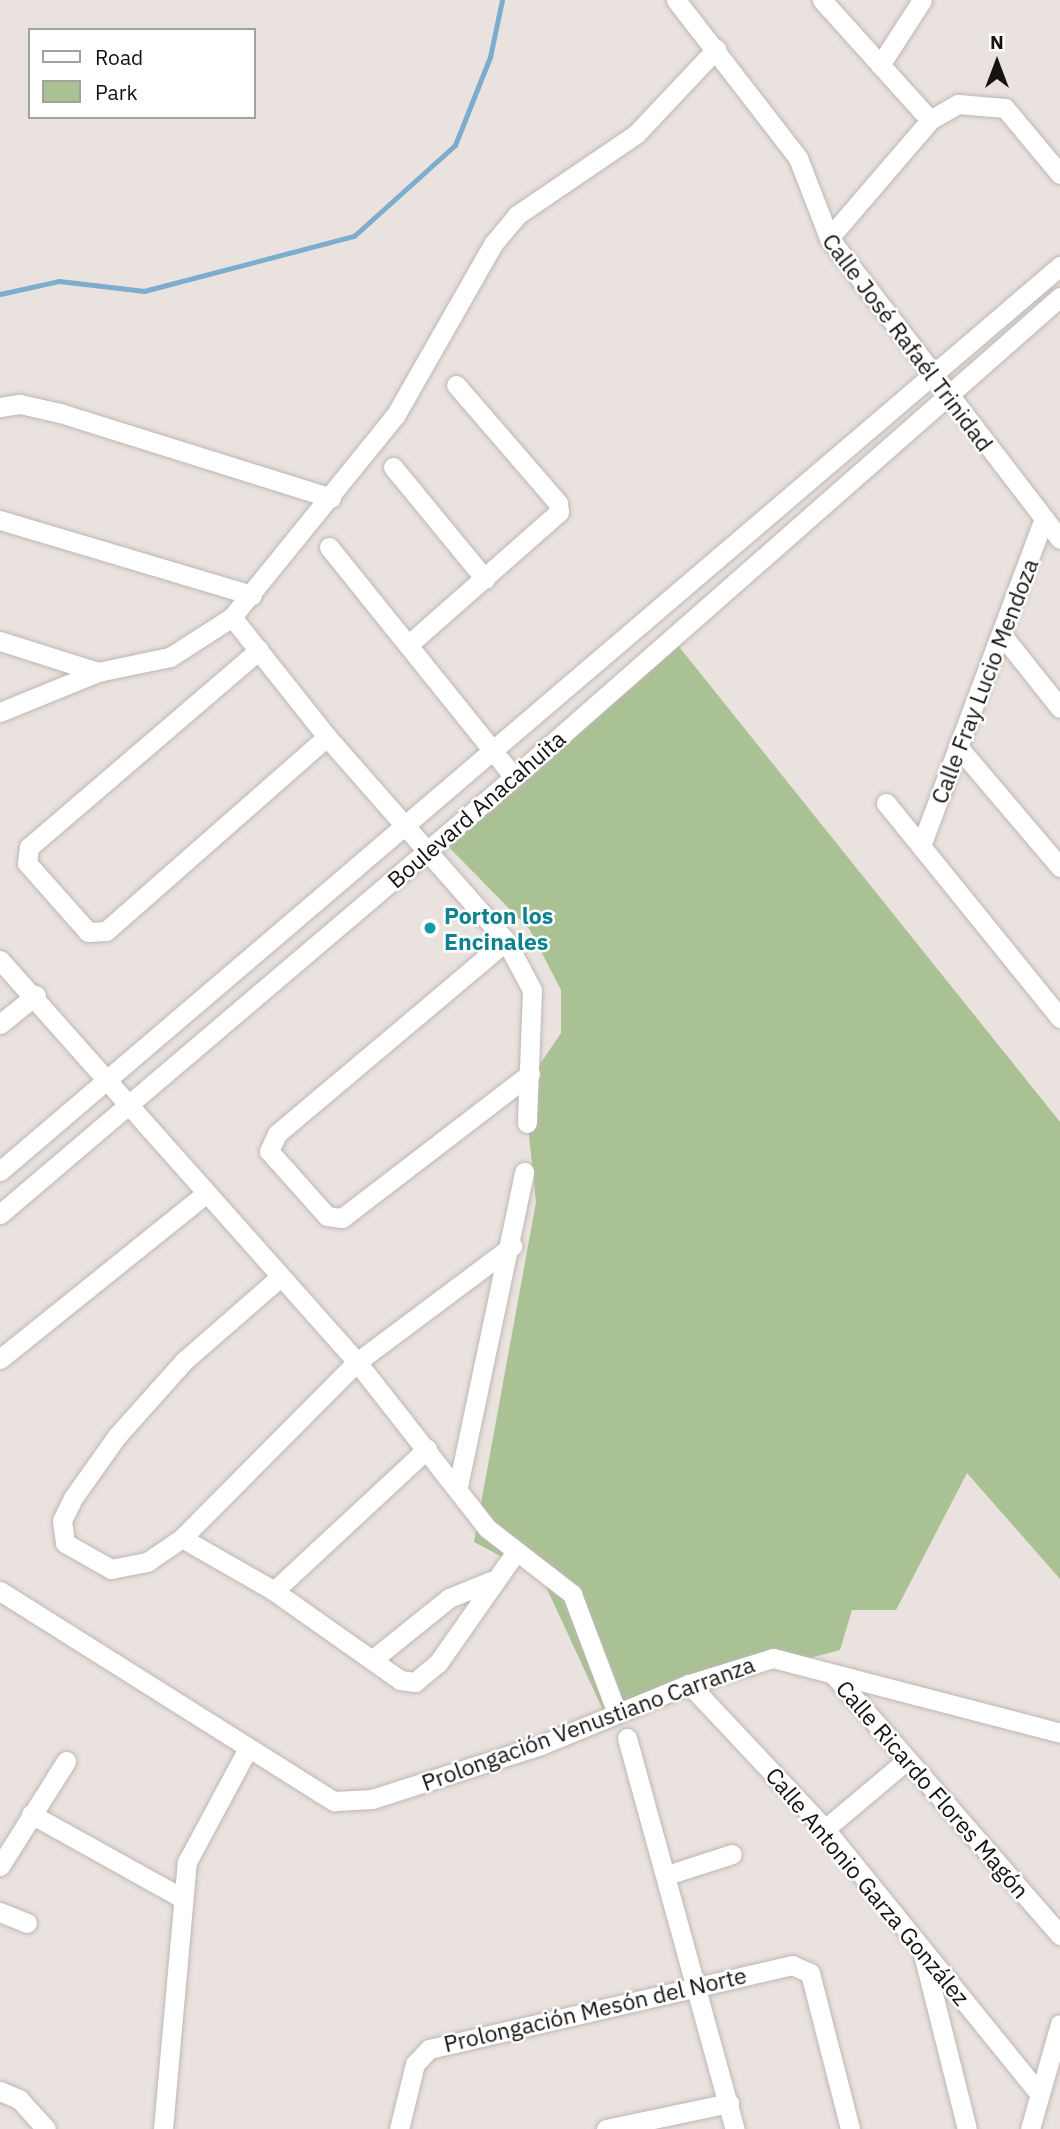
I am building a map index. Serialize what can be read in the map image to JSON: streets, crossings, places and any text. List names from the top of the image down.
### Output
{
  "streets": {
    "street": [
      "Calle José Rafaél Trinidad",
      "Calle Fray Lucio Mendoza",
      "Boulevard Anacahuita",
      "Prolongación Venustiano Carranza",
      "Calle Ricardo Flores Magón",
      "Calle Antonio Garza González",
      "Prolongación Mesón del Norte"
    ]
  },
  "crossings": [
    ["Calle José Rafaél Trinidad", "Calle Fray Lucio Mendoza"],
    ["Calle José Rafaél Trinidad", "Boulevard Anacahuita"],
    ["Prolongación Venustiano Carranza", "Calle Ricardo Flores Magón"],
    ["Prolongación Venustiano Carranza", "Calle Antonio Garza González"]
  ],
  "places": ["Porton los Encinales"],
  "legend": ["Road", "Park"],
  "north": "top"
}
